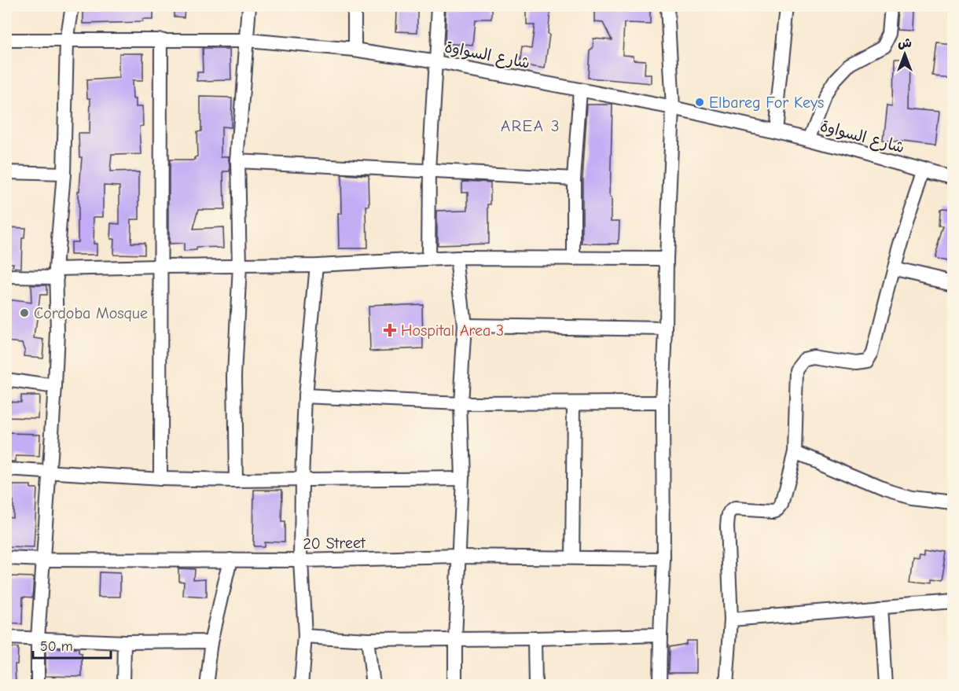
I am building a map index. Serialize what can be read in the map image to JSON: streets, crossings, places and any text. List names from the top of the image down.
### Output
{
  "streets": {
    "street": ["شارع السواوة", "20 Street"]
  },
  "districts": ["AREA 3"],
  "places": {
    "other": ["Elbareg For Keys", "Cordoba Mosque"],
    "health": ["Hospital Area 3"]
  },
  "scale_bar": "50 m",
  "north": "top"
}
